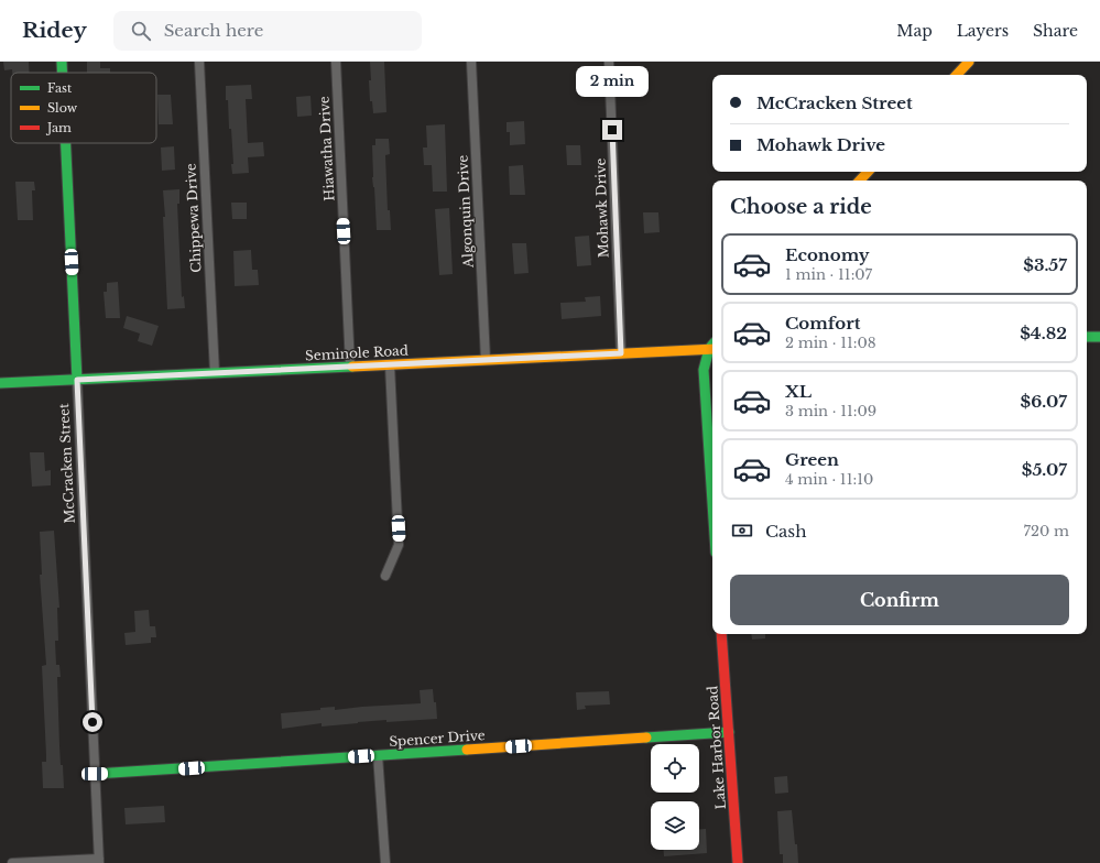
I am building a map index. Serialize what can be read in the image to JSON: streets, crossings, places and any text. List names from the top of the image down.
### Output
{
  "streets": {
    "street": [
      "Hiawatha Drive",
      "Mohawk Drive",
      "Algonquin Drive",
      "Chippewa Drive",
      "Seminole Road",
      "McCracken Street",
      "Spencer Drive",
      "Lake Harbor Road"
    ]
  },
  "crossings": [
    ["Hiawatha Drive", "Seminole Road"],
    ["Mohawk Drive", "Seminole Road"],
    ["Algonquin Drive", "Seminole Road"],
    ["Chippewa Drive", "Seminole Road"],
    ["Seminole Road", "McCracken Street"],
    ["McCracken Street", "Spencer Drive"],
    ["Spencer Drive", "Lake Harbor Road"]
  ],
  "legend": ["Fast", "Slow", "Jam"],
  "page": {
    "header": "Ridey",
    "search": "Search here",
    "nav": ["Map", "Layers", "Share"],
    "bubble": "2 min",
    "banner": ["McCracken Street", "Mohawk Drive"],
    "heading": "Choose a ride",
    "list": [
      {
        "name": "Economy",
        "note": "1 min · 11:07",
        "value": "$3.57"
      },
      {
        "name": "Comfort",
        "note": "2 min · 11:08",
        "value": "$4.82"
      },
      {
        "name": "XL",
        "note": "3 min · 11:09",
        "value": "$6.07"
      },
      {
        "name": "Green",
        "note": "4 min · 11:10",
        "value": "$5.07"
      }
    ],
    "pay": ["Cash", "720 m"],
    "buttons": "Confirm"
  }
}
